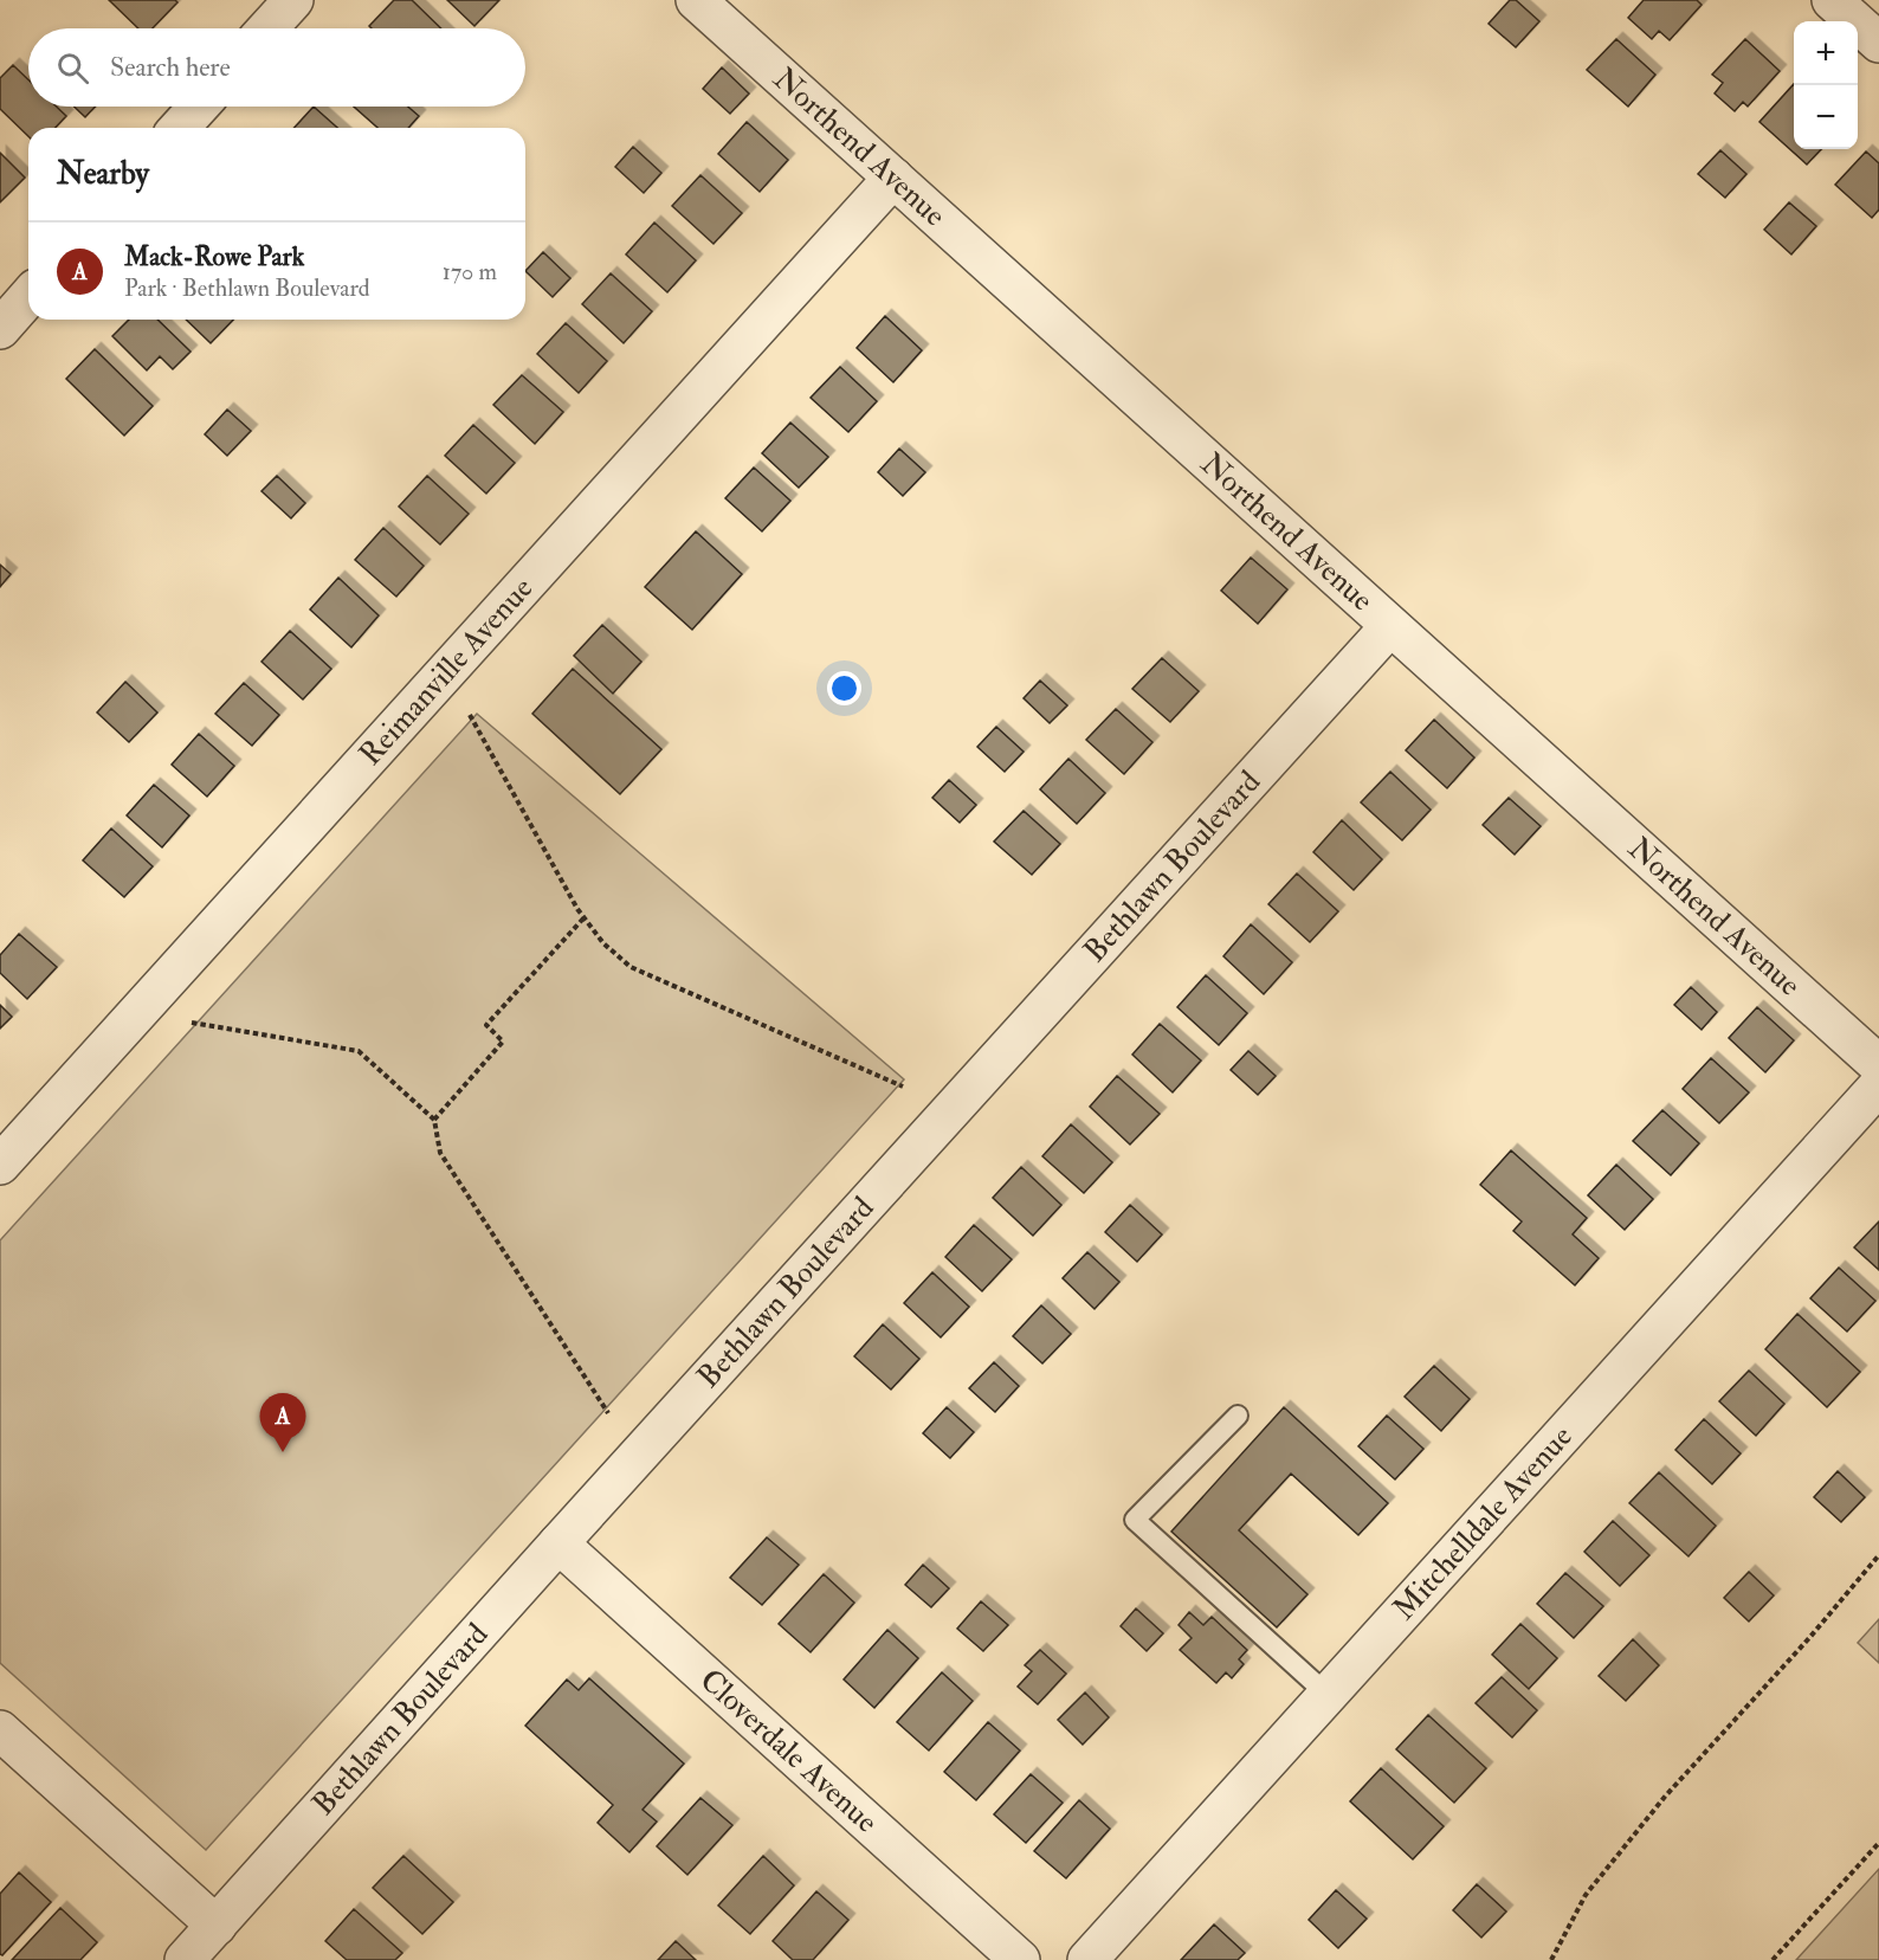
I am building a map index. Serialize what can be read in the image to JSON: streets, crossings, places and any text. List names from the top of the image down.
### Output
{
  "streets": {
    "street": [
      "Northend Avenue",
      "Reimanville Avenue",
      "Bethlawn Boulevard",
      "Mitchelldale Avenue",
      "Cloverdale Avenue"
    ]
  },
  "crossings": [
    ["Northend Avenue", "Reimanville Avenue"],
    ["Northend Avenue", "Bethlawn Boulevard"],
    ["Bethlawn Boulevard", "Cloverdale Avenue"]
  ],
  "page": {
    "map_buttons": ["+", "−"],
    "search": "Search here",
    "heading": "Nearby",
    "list": [
      {
        "mark": "A",
        "name": "Mack-Rowe Park",
        "note": "Park · Bethlawn Boulevard",
        "value": "170 m"
      }
    ],
    "pins": "A"
  }
}
